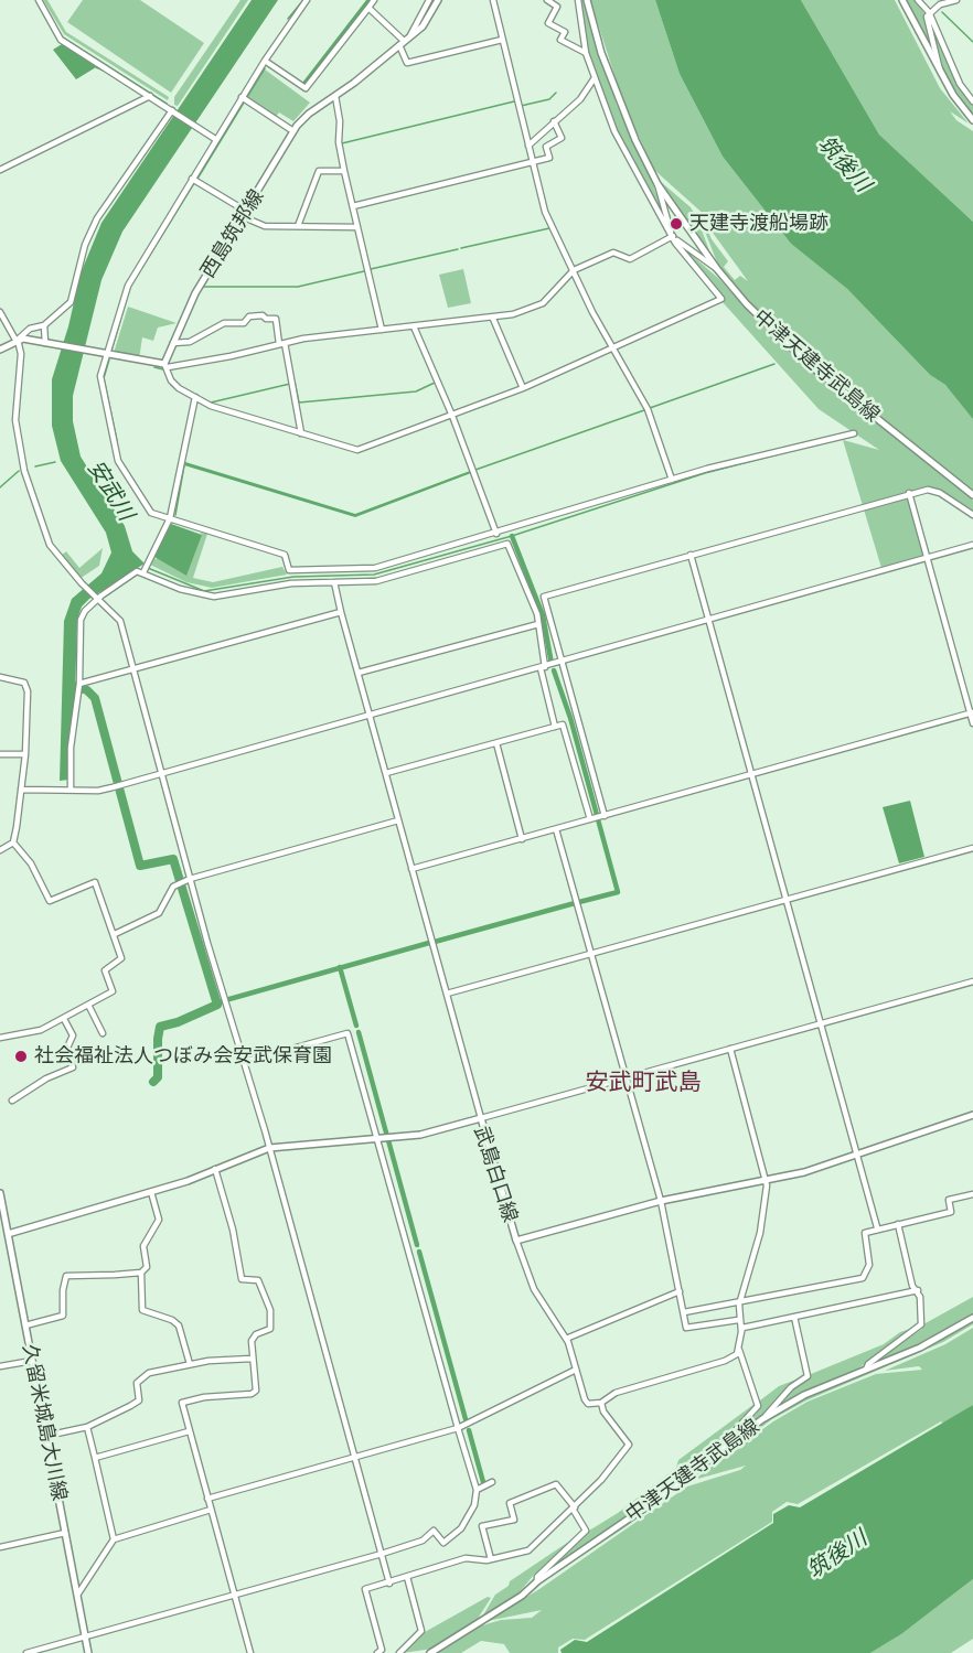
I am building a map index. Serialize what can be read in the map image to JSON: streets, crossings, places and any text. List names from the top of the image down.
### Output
{
  "streets": {
    "main road": [
      "西島筑邦線",
      "中津天建寺武島線",
      "武島白口線",
      "久留米城島大川線"
    ]
  },
  "crossings": [
    ["武島白口線", "久留米城島大川線"]
  ],
  "districts": ["安武町武島"],
  "water": ["筑後川", "安武川"],
  "places": ["天建寺渡船場跡", "社会福祉法人つぼみ会安武保育園"]
}
